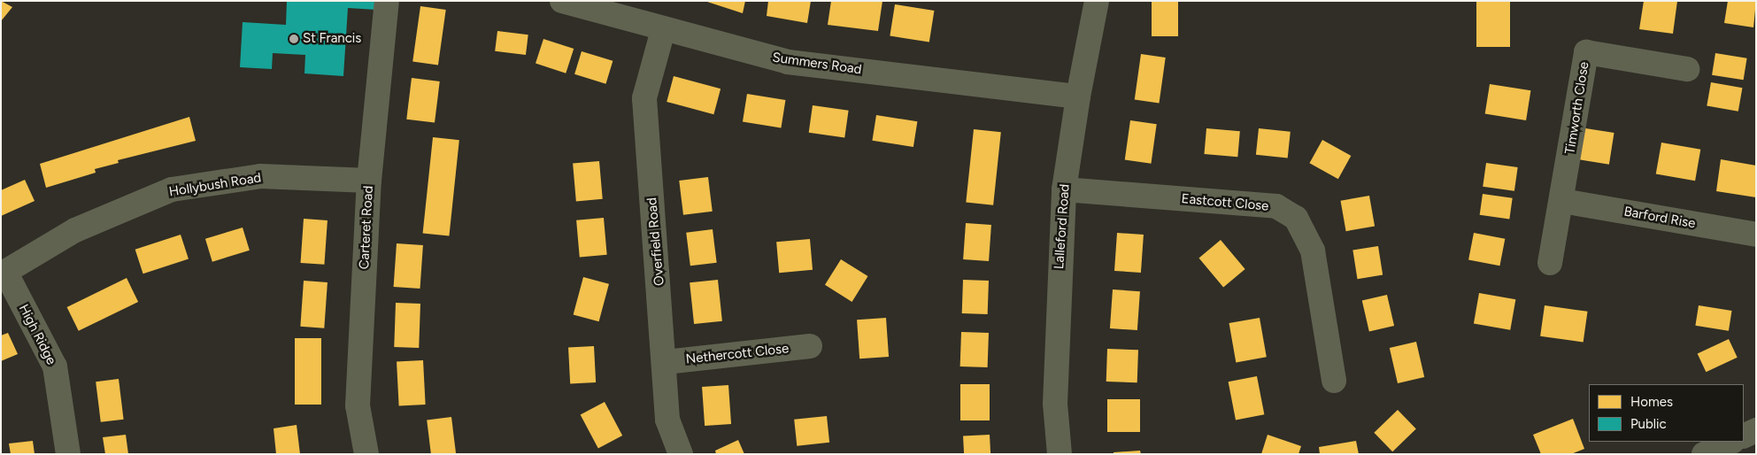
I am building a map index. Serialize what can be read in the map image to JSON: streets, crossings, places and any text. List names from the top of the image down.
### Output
{
  "streets": {
    "street": [
      "Summers Road",
      "Timworth Close",
      "Hollybush Road",
      "Eastcott Close",
      "Barford Rise",
      "Lalleford Road",
      "Carteret Road",
      "Overfield Road",
      "High Ridge",
      "Nethercott Close"
    ]
  },
  "crossings": [
    ["Summers Road", "Lalleford Road"],
    ["Summers Road", "Overfield Road"],
    ["Timworth Close", "Barford Rise"],
    ["Hollybush Road", "Carteret Road"],
    ["Hollybush Road", "High Ridge"],
    ["Eastcott Close", "Lalleford Road"],
    ["Overfield Road", "Nethercott Close"]
  ],
  "places": ["St Francis"],
  "legend": ["Homes", "Public"]
}
